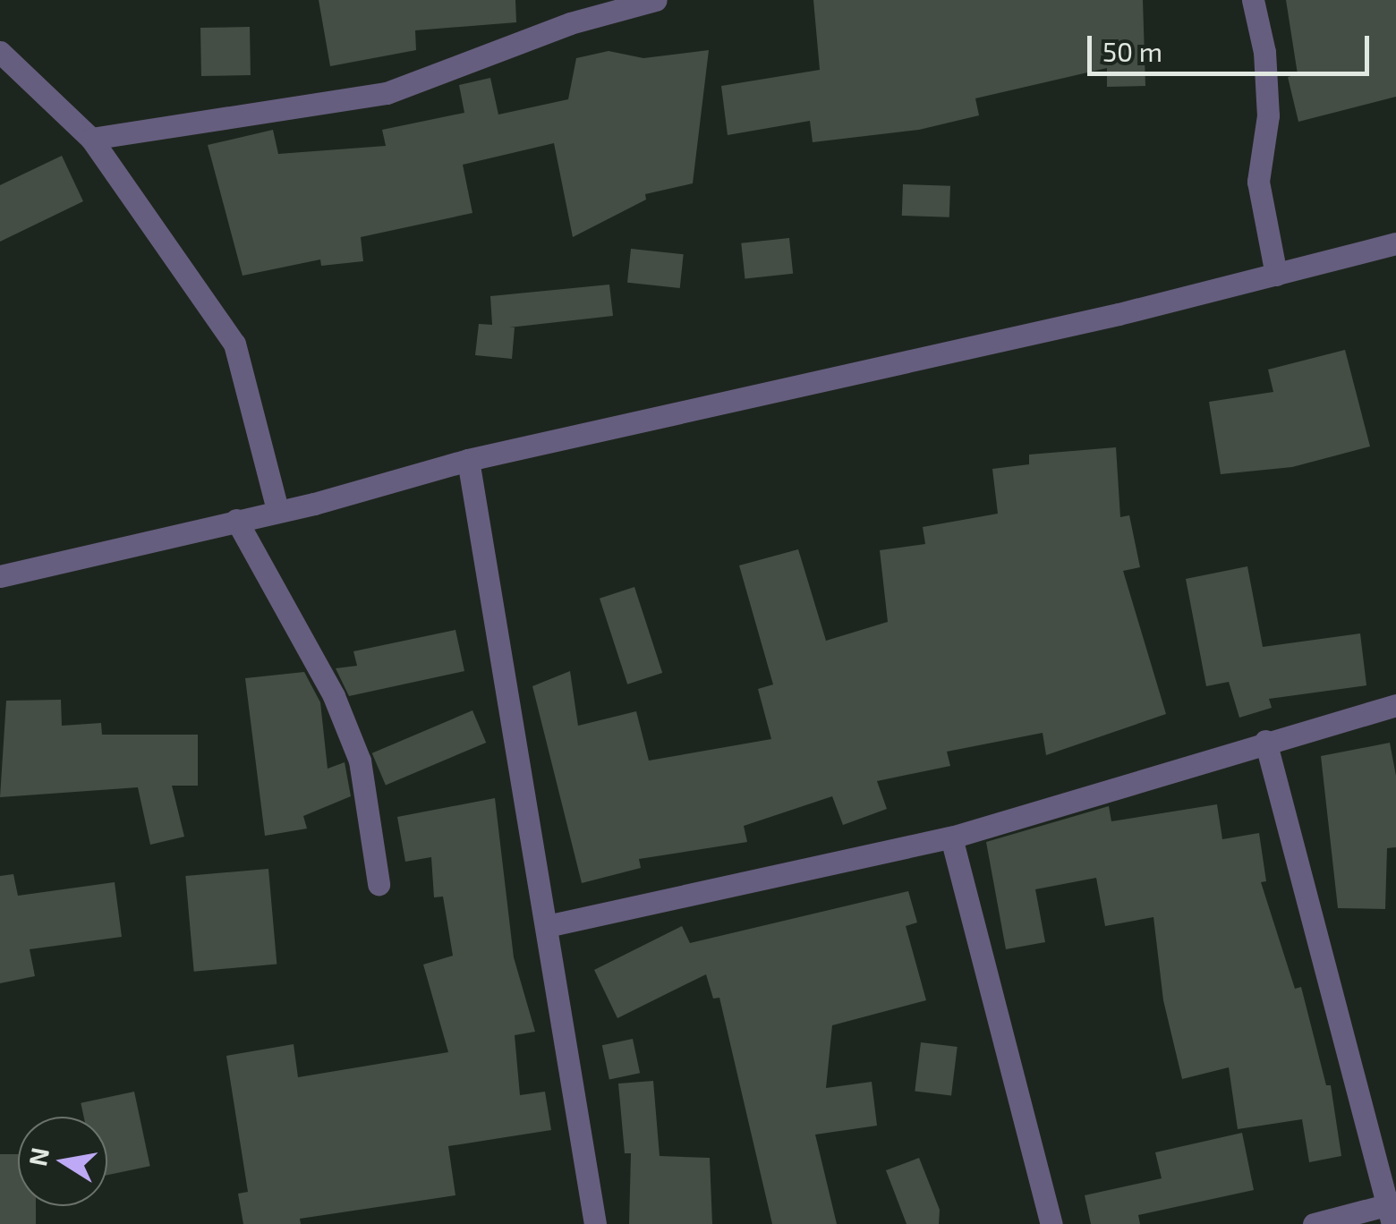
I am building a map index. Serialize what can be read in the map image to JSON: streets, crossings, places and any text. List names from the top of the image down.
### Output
{
  "scale_bar": "50 m",
  "north": "left"
}
